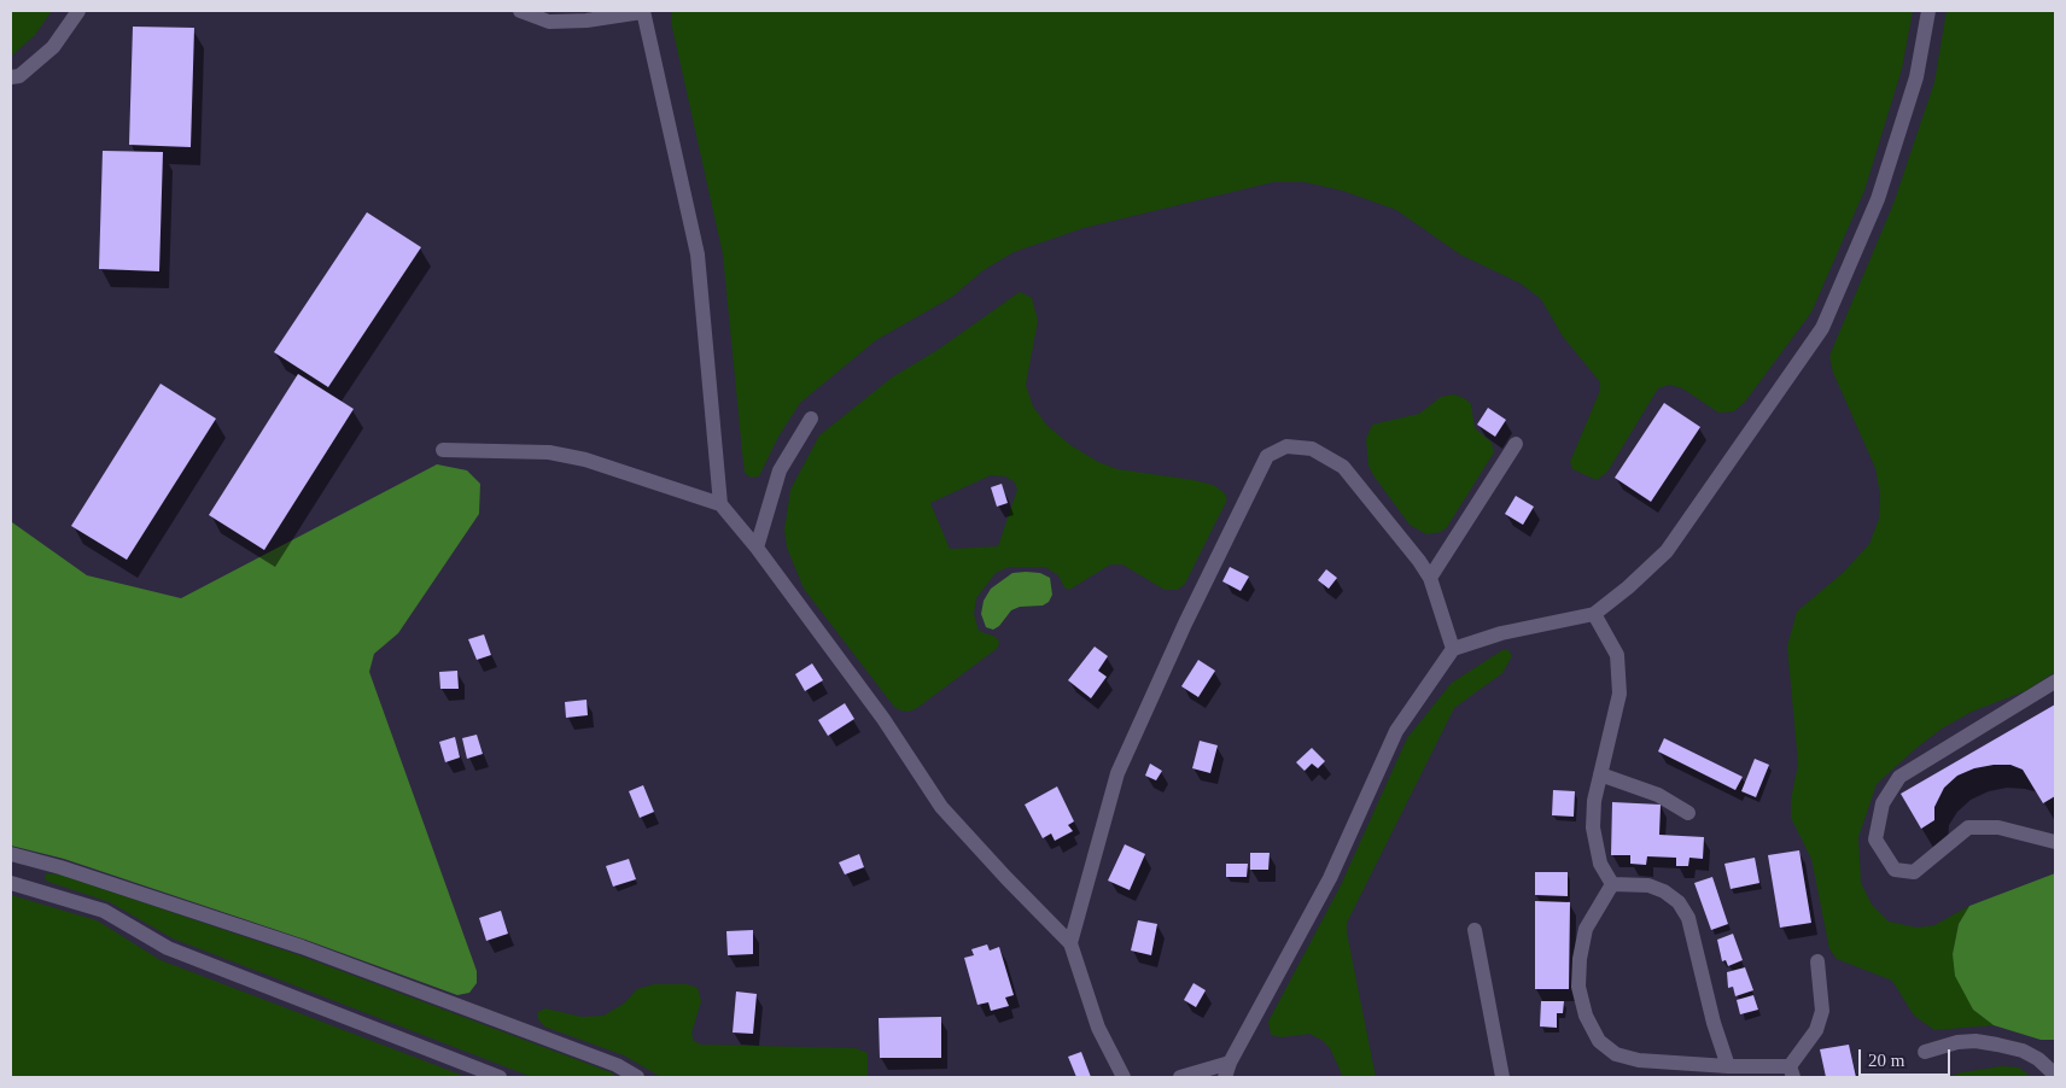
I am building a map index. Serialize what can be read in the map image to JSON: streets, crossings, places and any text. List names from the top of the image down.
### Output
{
  "scale_bar": "20 m"
}
